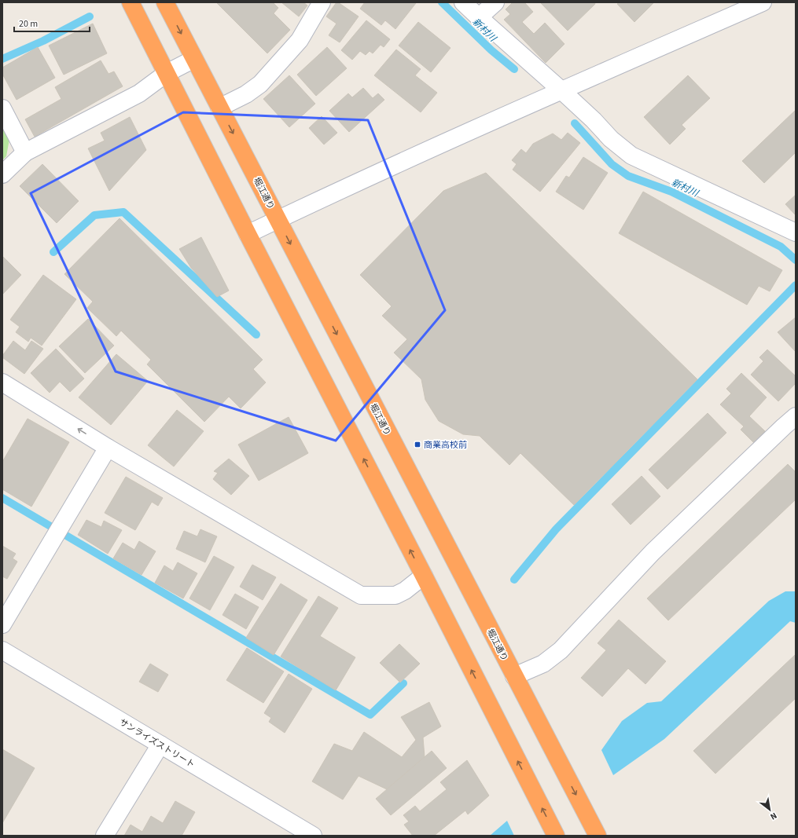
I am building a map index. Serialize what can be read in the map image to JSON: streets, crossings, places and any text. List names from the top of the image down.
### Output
{
  "streets": {
    "highway": ["堀江通り"],
    "street": ["サンライズストリート"]
  },
  "water": ["新村川"],
  "places": {
    "transit": ["商業高校前"]
  },
  "scale_bar": "20 m",
  "north": "bottom right"
}
